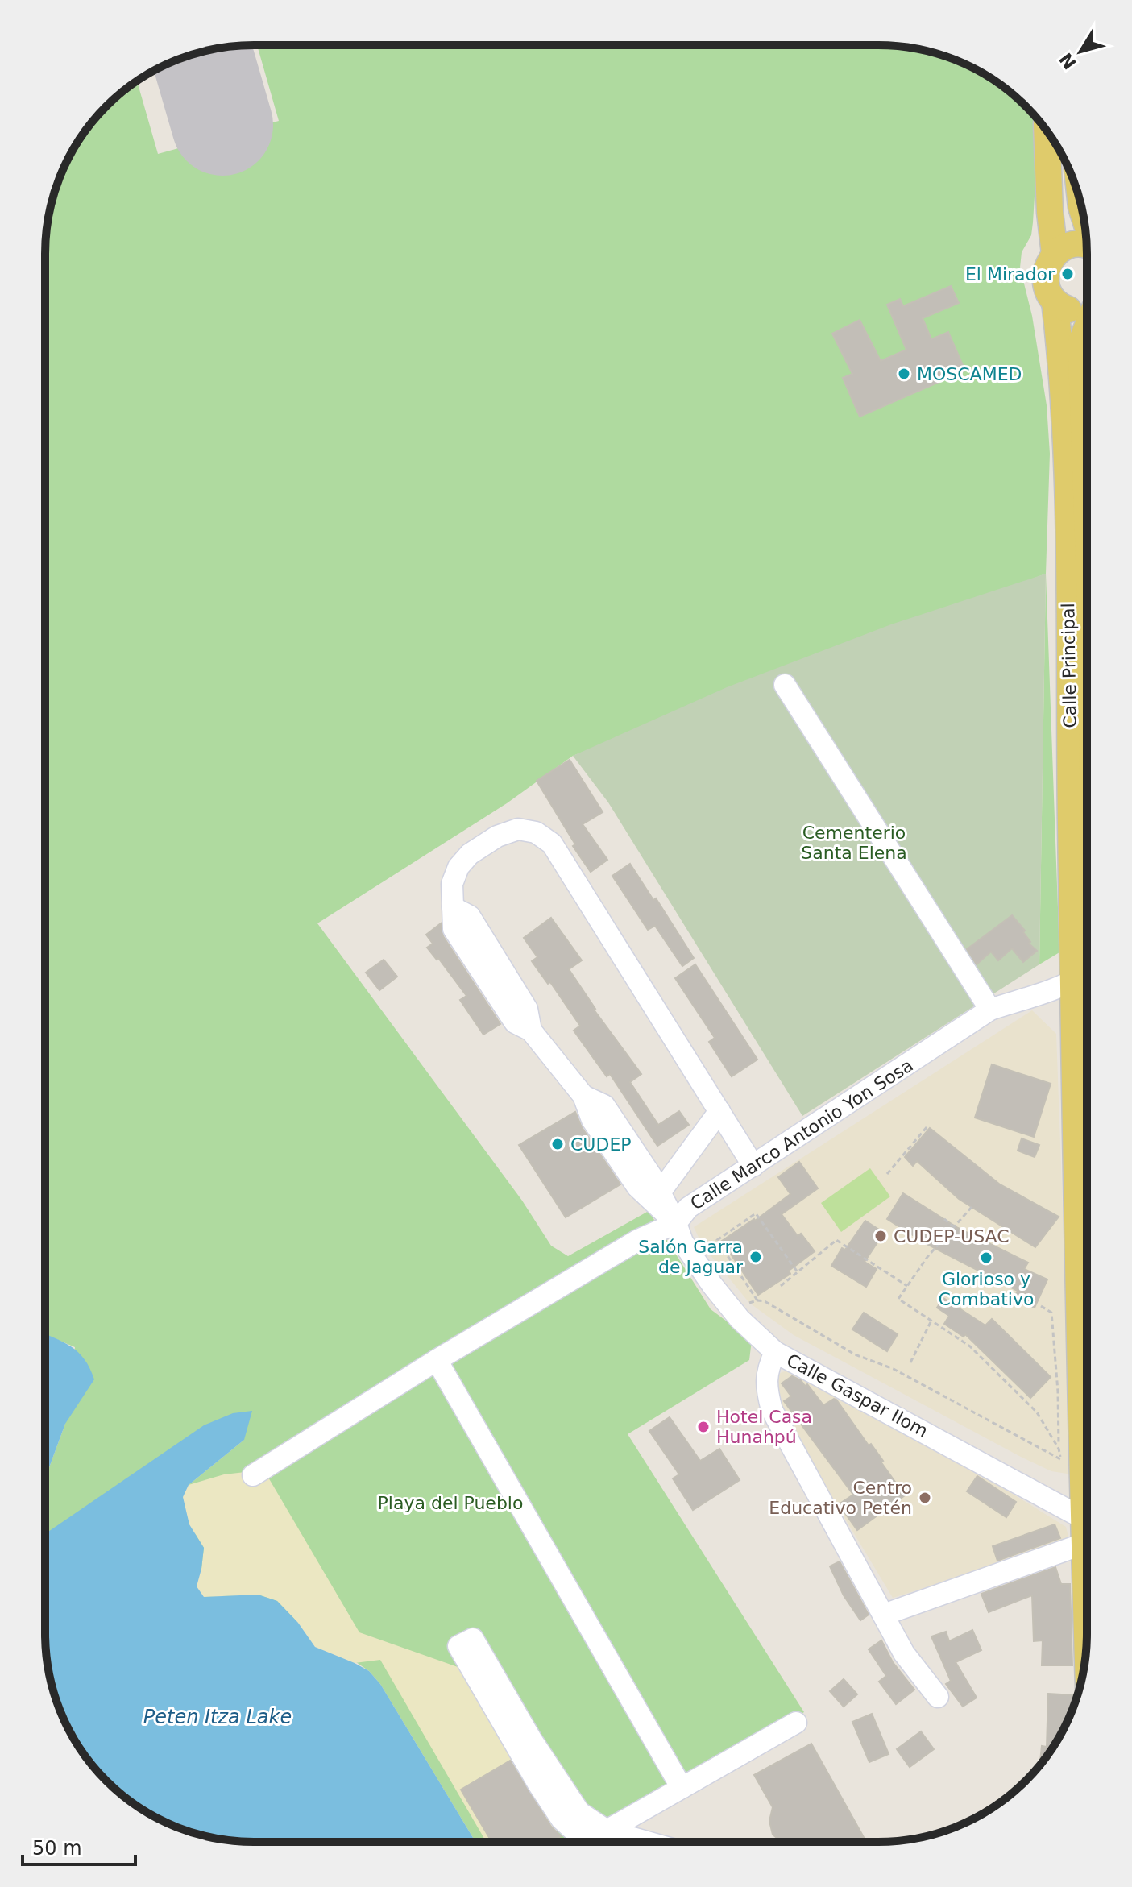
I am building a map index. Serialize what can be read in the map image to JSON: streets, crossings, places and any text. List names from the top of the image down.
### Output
{
  "streets": {
    "main road": ["Calle Principal"],
    "street": ["Calle Marco Antonio Yon Sosa", "Calle Gaspar Ilom"]
  },
  "crossings": [
    ["Calle Principal", "Calle Marco Antonio Yon Sosa"],
    ["Calle Marco Antonio Yon Sosa", "Calle Gaspar Ilom"]
  ],
  "water": ["Peten Itza Lake"],
  "parks": ["Cementerio Santa Elena", "Playa del Pueblo"],
  "places": [
    "El Mirador",
    "MOSCAMED",
    "CUDEP",
    "CUDEP-USAC",
    "Salón Garra de Jaguar",
    "Glorioso y Combativo",
    "Hotel Casa Hunahpú",
    "Centro Educativo Petén"
  ],
  "scale_bar": "50 m",
  "north": "bottom left"
}
